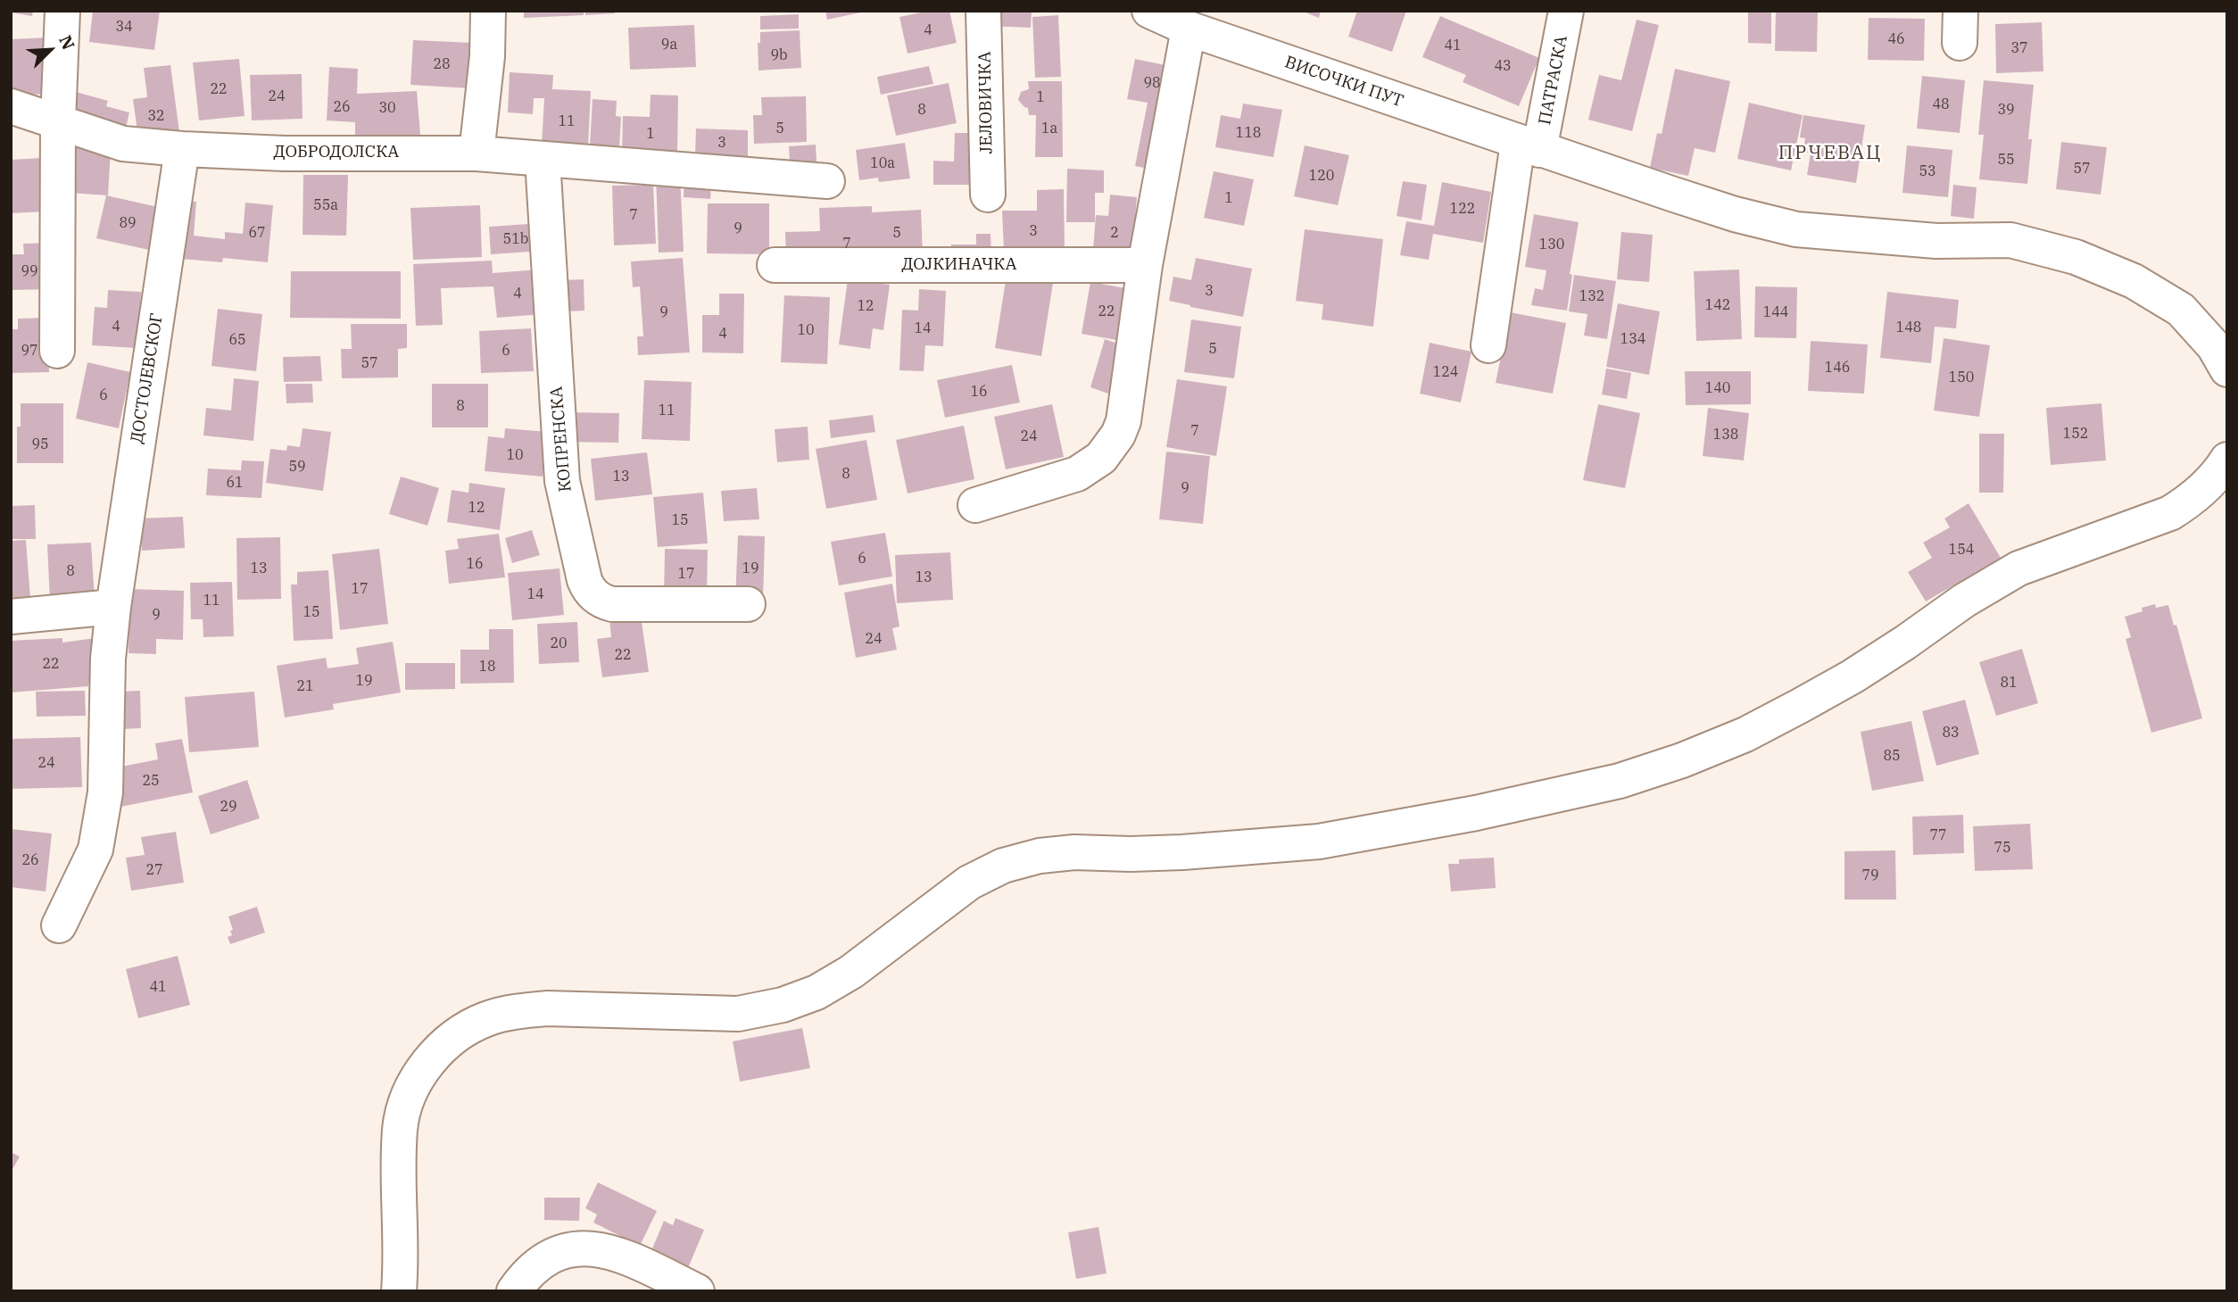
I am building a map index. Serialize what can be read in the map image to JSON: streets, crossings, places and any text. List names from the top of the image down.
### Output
{
  "streets": {
    "street": [
      "ПАТРАСКА",
      "ВИСОЧКИ ПУТ",
      "ЈЕЛОВИЧКА",
      "ДОБРОДОЛСКА",
      "ДОЈКИНАЧКА",
      "ДОСТОЈЕВСКОГ",
      "КОПРЕНСКА"
    ]
  },
  "crossings": [
    ["ПАТРАСКА", "ВИСОЧКИ ПУТ"],
    ["ДОБРОДОЛСКА", "ДОСТОЈЕВСКОГ"]
  ],
  "districts": ["ПРЧЕВАЦ"],
  "house_numbers": [
    "34",
    "4",
    "46",
    "9a",
    "41",
    "37",
    "9b",
    "28",
    "43",
    "98",
    "22",
    "24",
    "1",
    "48",
    "26",
    "30",
    "8",
    "39",
    "32",
    "11",
    "5",
    "1a",
    "118",
    "1",
    "3",
    "55",
    "10a",
    "57",
    "53",
    "120",
    "1",
    "55a",
    "122",
    "7",
    "89",
    "9",
    "3",
    "67",
    "5",
    "2",
    "51b",
    "7",
    "130",
    "99",
    "3",
    "4",
    "132",
    "142",
    "12",
    "22",
    "9",
    "144",
    "4",
    "148",
    "14",
    "10",
    "4",
    "134",
    "65",
    "5",
    "97",
    "6",
    "57",
    "146",
    "124",
    "150",
    "140",
    "16",
    "6",
    "8",
    "11",
    "7",
    "152",
    "138",
    "24",
    "95",
    "10",
    "59",
    "8",
    "13",
    "61",
    "9",
    "12",
    "15",
    "154",
    "6",
    "16",
    "13",
    "19",
    "8",
    "17",
    "13",
    "17",
    "14",
    "11",
    "15",
    "9",
    "24",
    "20",
    "22",
    "22",
    "18",
    "19",
    "81",
    "21",
    "83",
    "85",
    "24",
    "25",
    "29",
    "77",
    "75",
    "26",
    "27",
    "79",
    "41"
  ],
  "north": "top right"
}
